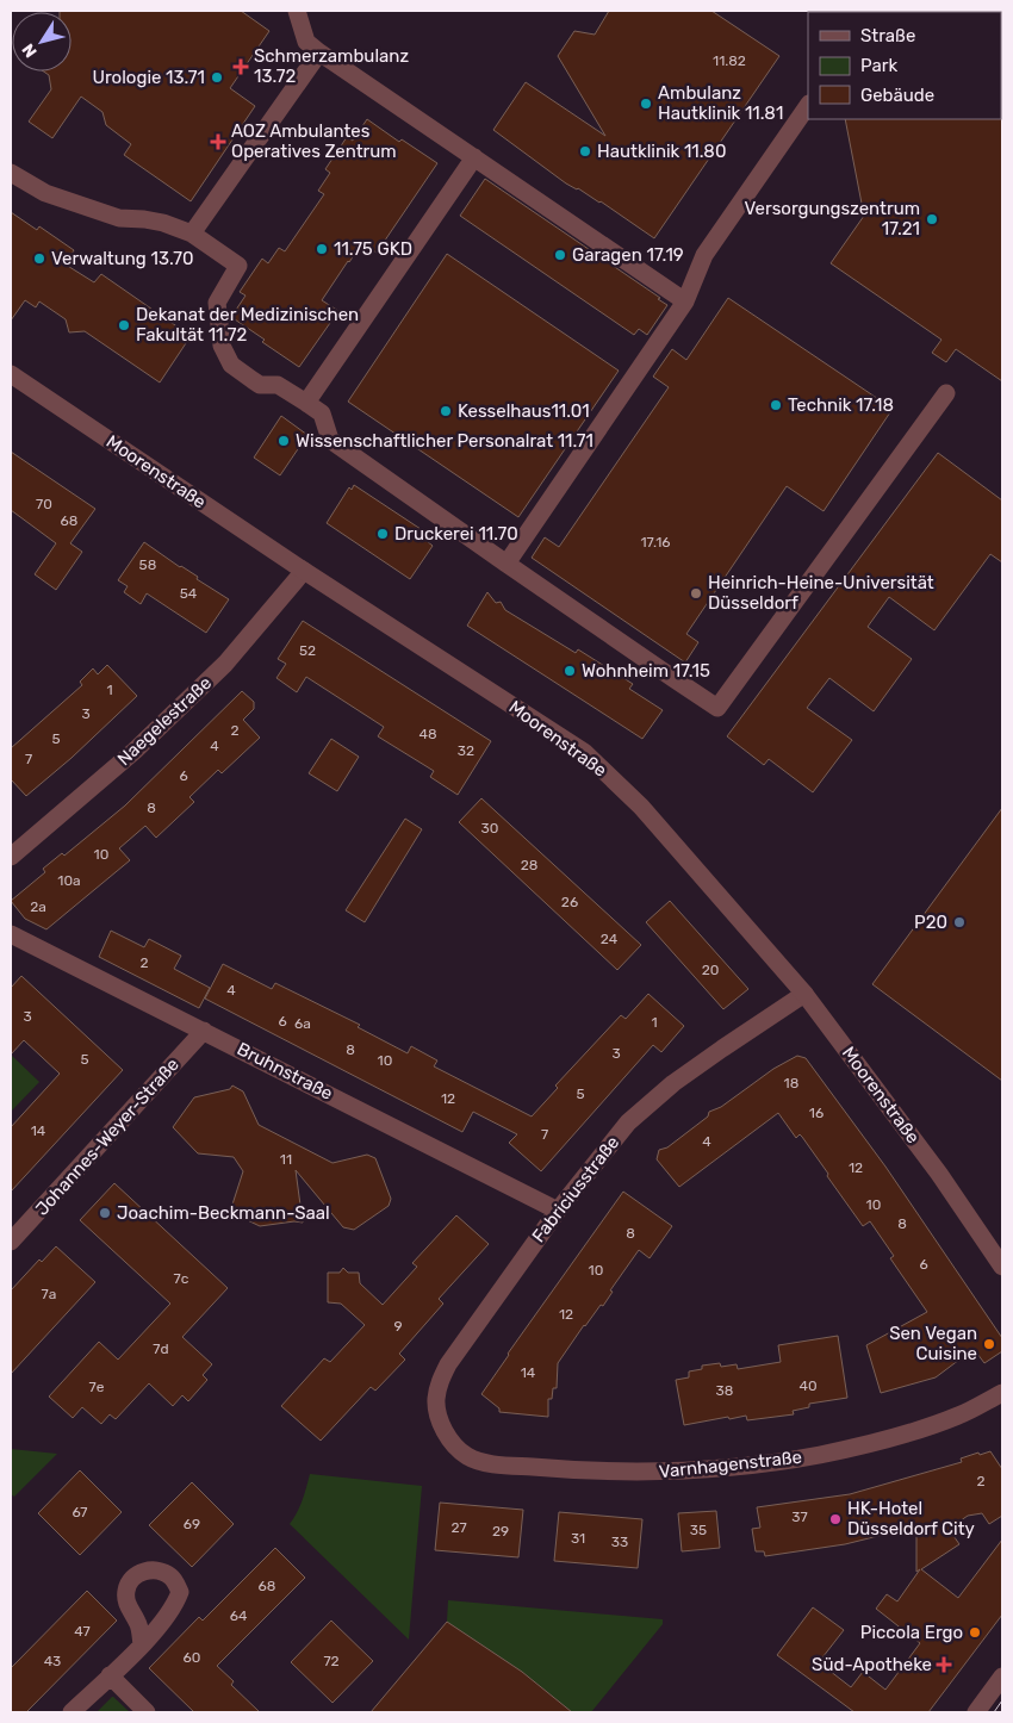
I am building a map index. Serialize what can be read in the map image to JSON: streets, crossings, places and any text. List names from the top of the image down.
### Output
{
  "streets": {
    "street": [
      "Moorenstraße",
      "Naegelestraße",
      "Bruhnstraße",
      "Johannes-Weyer-Straße",
      "Fabriciusstraße",
      "Varnhagenstraße"
    ]
  },
  "crossings": [
    ["Moorenstraße", "Naegelestraße"],
    ["Moorenstraße", "Fabriciusstraße"],
    ["Bruhnstraße", "Johannes-Weyer-Straße"],
    ["Bruhnstraße", "Fabriciusstraße"],
    ["Fabriciusstraße", "Varnhagenstraße"]
  ],
  "places": {
    "health": ["Schmerzambulanz 13.72", "AOZ Ambulantes Operatives Zentrum", "Süd-Apotheke"],
    "other": [
      "Urologie 13.71",
      "Ambulanz Hautklinik 11.81",
      "Hautklinik 11.80",
      "Versorgungszentrum 17.21",
      "11.75 GKD",
      "Garagen 17.19",
      "Verwaltung 13.70",
      "Dekanat der Medizinischen Fakultät 11.72",
      "Technik 17.18",
      "Kesselhaus11.01",
      "Wissenschaftlicher Personalrat 11.71",
      "Druckerei 11.70",
      "Heinrich-Heine-Universität Düsseldorf",
      "Wohnheim 17.15",
      "P20",
      "Joachim-Beckmann-Saal",
      "Sen Vegan Cuisine",
      "HK-Hotel Düsseldorf City",
      "Piccola Ergo"
    ]
  },
  "house_numbers": [
    "11.82",
    "70",
    "68",
    "17.16",
    "58",
    "54",
    "52",
    "1",
    "3",
    "2",
    "48",
    "5",
    "4",
    "32",
    "7",
    "6",
    "8",
    "30",
    "10",
    "28",
    "10a",
    "26",
    "2a",
    "24",
    "2",
    "20",
    "4",
    "3",
    "6",
    "1",
    "6a",
    "8",
    "3",
    "5",
    "10",
    "18",
    "5",
    "12",
    "16",
    "14",
    "7",
    "4",
    "11",
    "12",
    "10",
    "8",
    "8",
    "6",
    "10",
    "7c",
    "7a",
    "12",
    "9",
    "7d",
    "14",
    "40",
    "7e",
    "38",
    "2",
    "67",
    "37",
    "69",
    "27",
    "35",
    "29",
    "31",
    "33",
    "68",
    "64",
    "47",
    "60",
    "43",
    "72"
  ],
  "legend": ["Straße", "Park", "Gebäude"],
  "north": "bottom left"
}
